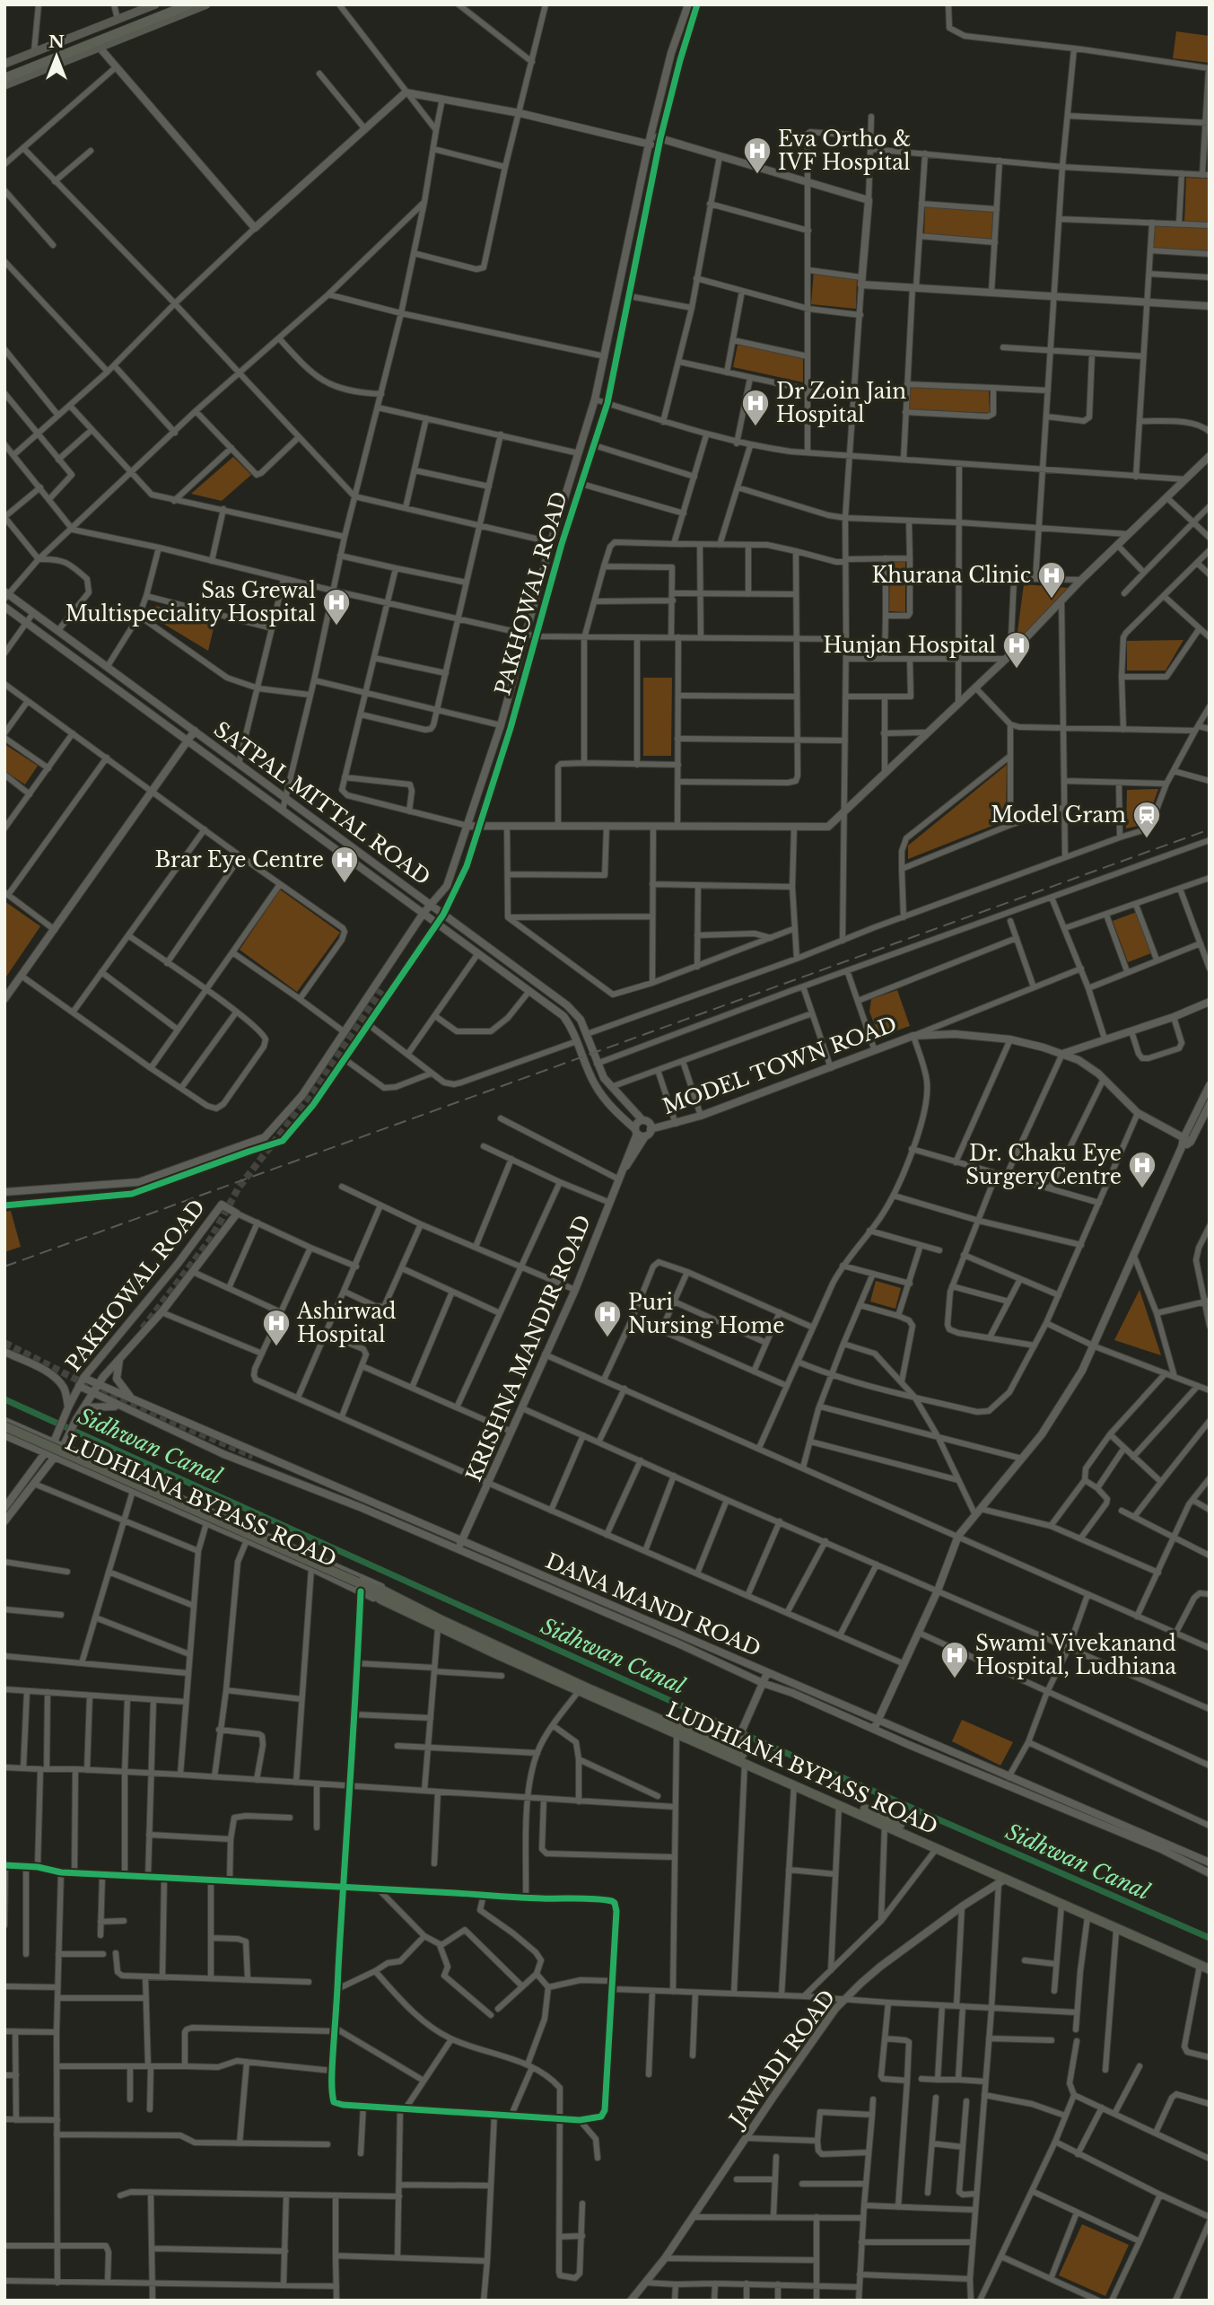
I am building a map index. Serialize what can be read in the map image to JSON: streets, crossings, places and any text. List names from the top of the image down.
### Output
{
  "streets": {
    "highway": ["LUDHIANA BYPASS ROAD"],
    "street": [
      "PAKHOWAL ROAD",
      "SATPAL MITTAL ROAD",
      "MODEL TOWN ROAD",
      "KRISHNA MANDIR ROAD",
      "DANA MANDI ROAD",
      "JAWADI ROAD"
    ]
  },
  "crossings": [
    ["PAKHOWAL ROAD", "SATPAL MITTAL ROAD"],
    ["PAKHOWAL ROAD", "LUDHIANA BYPASS ROAD"],
    ["PAKHOWAL ROAD", "DANA MANDI ROAD"],
    ["SATPAL MITTAL ROAD", "MODEL TOWN ROAD"],
    ["KRISHNA MANDIR ROAD", "DANA MANDI ROAD"],
    ["LUDHIANA BYPASS ROAD", "JAWADI ROAD"]
  ],
  "water": ["Sidhwan Canal"],
  "places": {
    "hospital": [
      "Eva Ortho & IVF Hospital",
      "Dr Zoin Jain Hospital",
      "Khurana Clinic",
      "Sas Grewal Multispeciality Hospital",
      "Hunjan Hospital",
      "Brar Eye Centre",
      "Dr. Chaku Eye SurgeryCentre",
      "Puri Nursing Home",
      "Ashirwad Hospital",
      "Swami Vivekanand Hospital, Ludhiana"
    ],
    "station": ["Model Gram"]
  },
  "north": "top"
}
